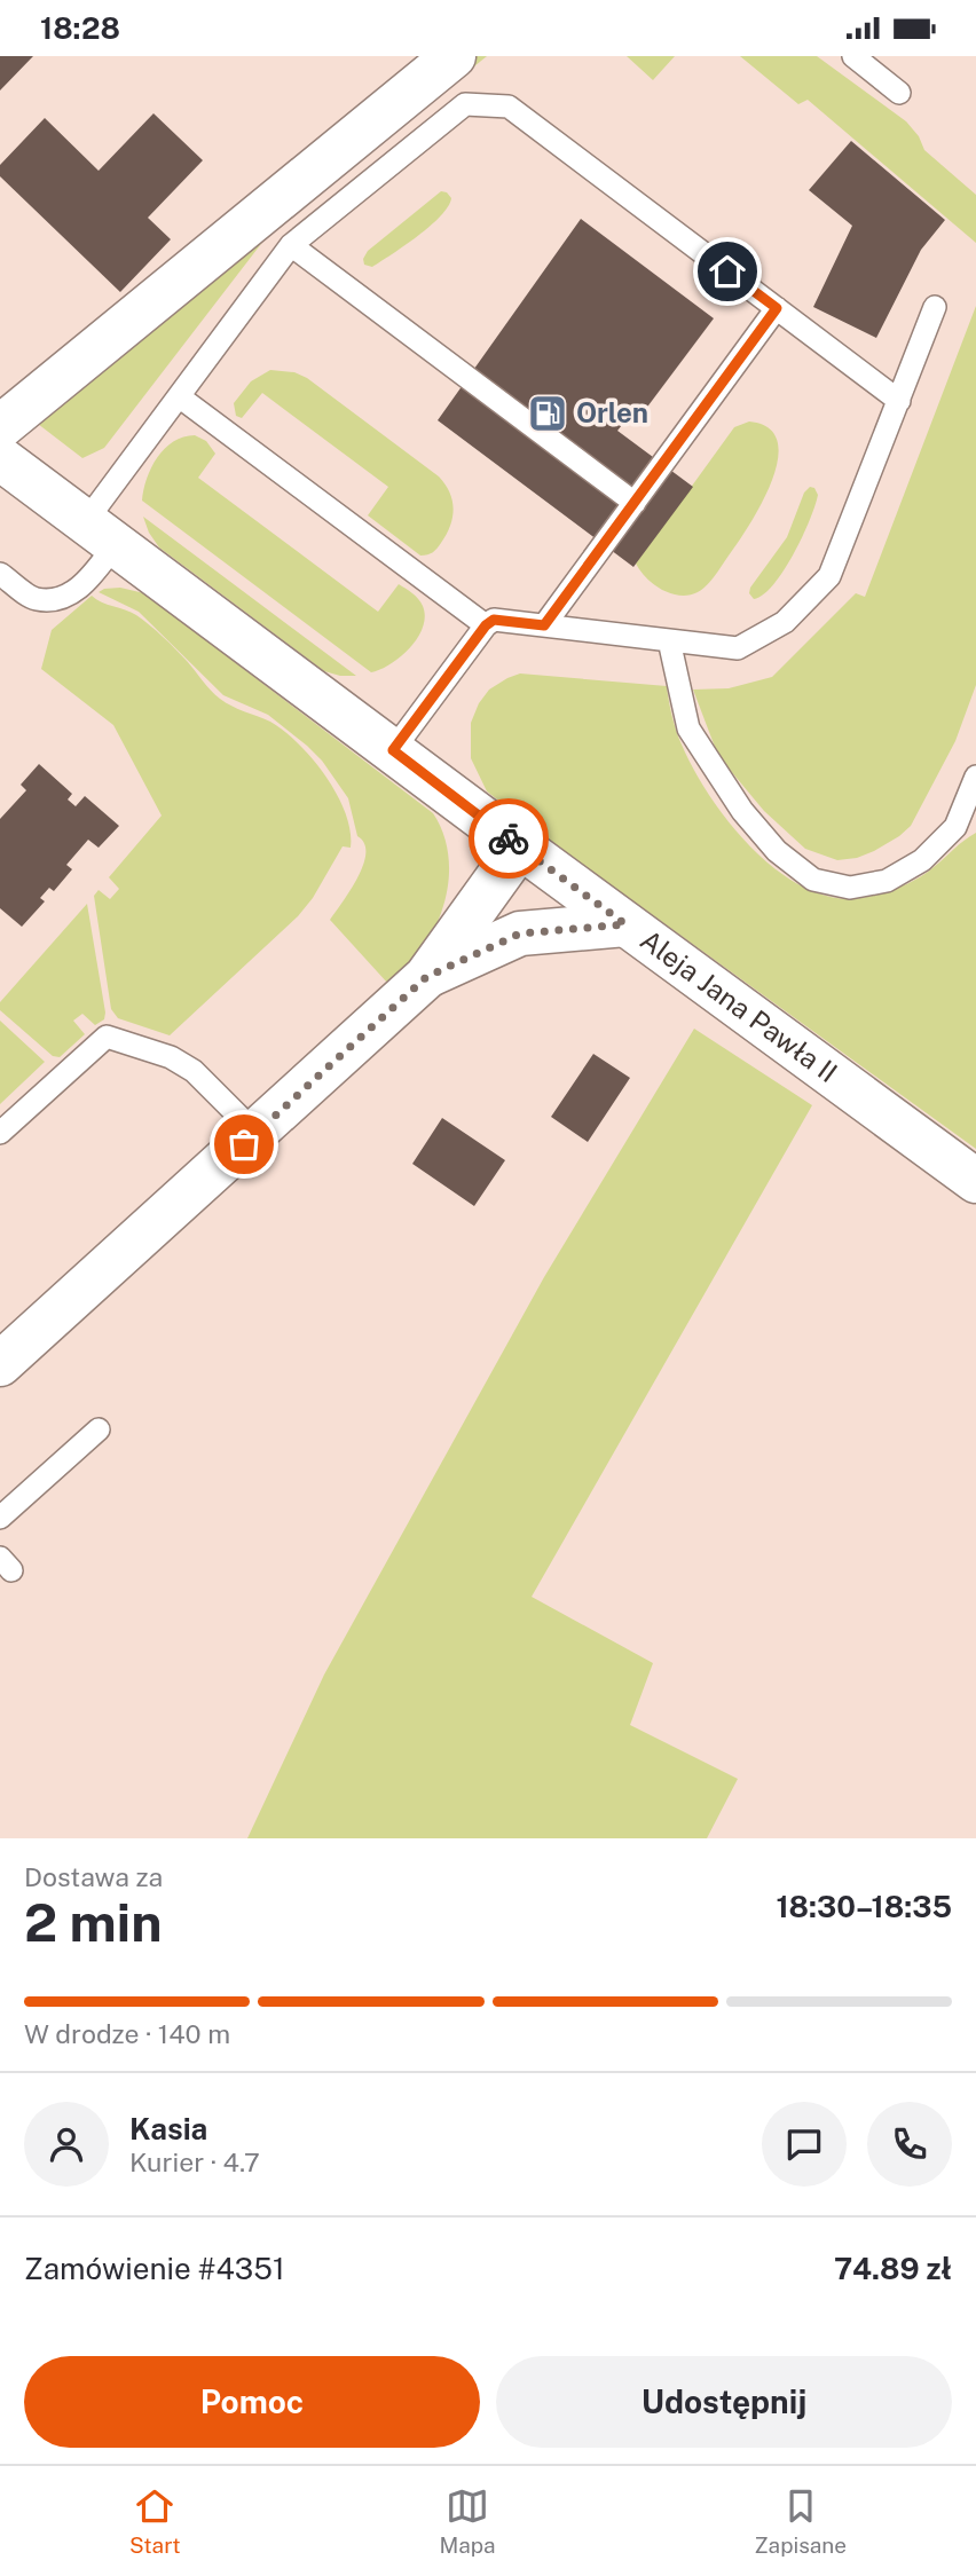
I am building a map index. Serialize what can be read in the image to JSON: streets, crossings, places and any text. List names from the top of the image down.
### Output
{
  "streets": {
    "street": ["Aleja Jana Pawła II"]
  },
  "places": {
    "fuel station": ["Orlen"]
  },
  "page": {
    "status": "18:28",
    "heading": ["2 min", "Dostawa za", "18:30–18:35"],
    "panel": [
      "Kasia",
      "Kurier · 4.7",
      "Zamówienie #4351",
      "74.89 zł"
    ],
    "bar": "W drodze · 140 m",
    "buttons": ["Pomoc", "Udostępnij"],
    "tabs": ["Start", "Mapa", "Zapisane"]
  }
}
